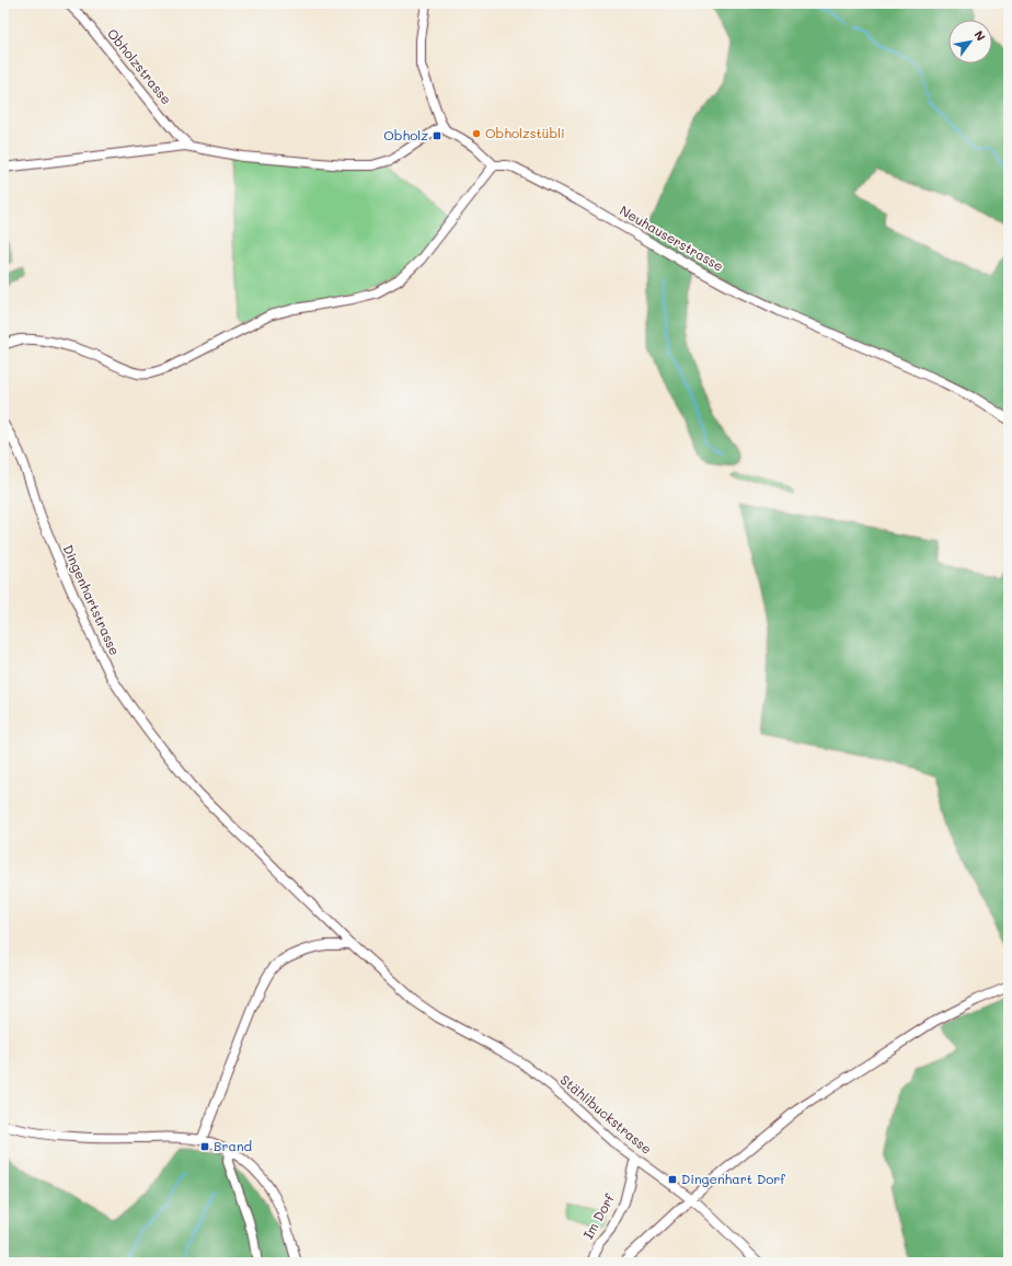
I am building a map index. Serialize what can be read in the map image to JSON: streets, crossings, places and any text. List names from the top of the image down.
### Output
{
  "streets": {
    "street": [
      "Obholzstrasse",
      "Neuhauserstrasse",
      "Dingenhartstrasse",
      "Stählibuckstrasse",
      "Im Dorf"
    ]
  },
  "crossings": [
    ["Dingenhartstrasse", "Stählibuckstrasse"],
    ["Stählibuckstrasse", "Im Dorf"]
  ],
  "places": {
    "other": ["Obholzstübli"],
    "transit": ["Obholz", "Brand", "Dingenhart Dorf"]
  },
  "north": "top right"
}
